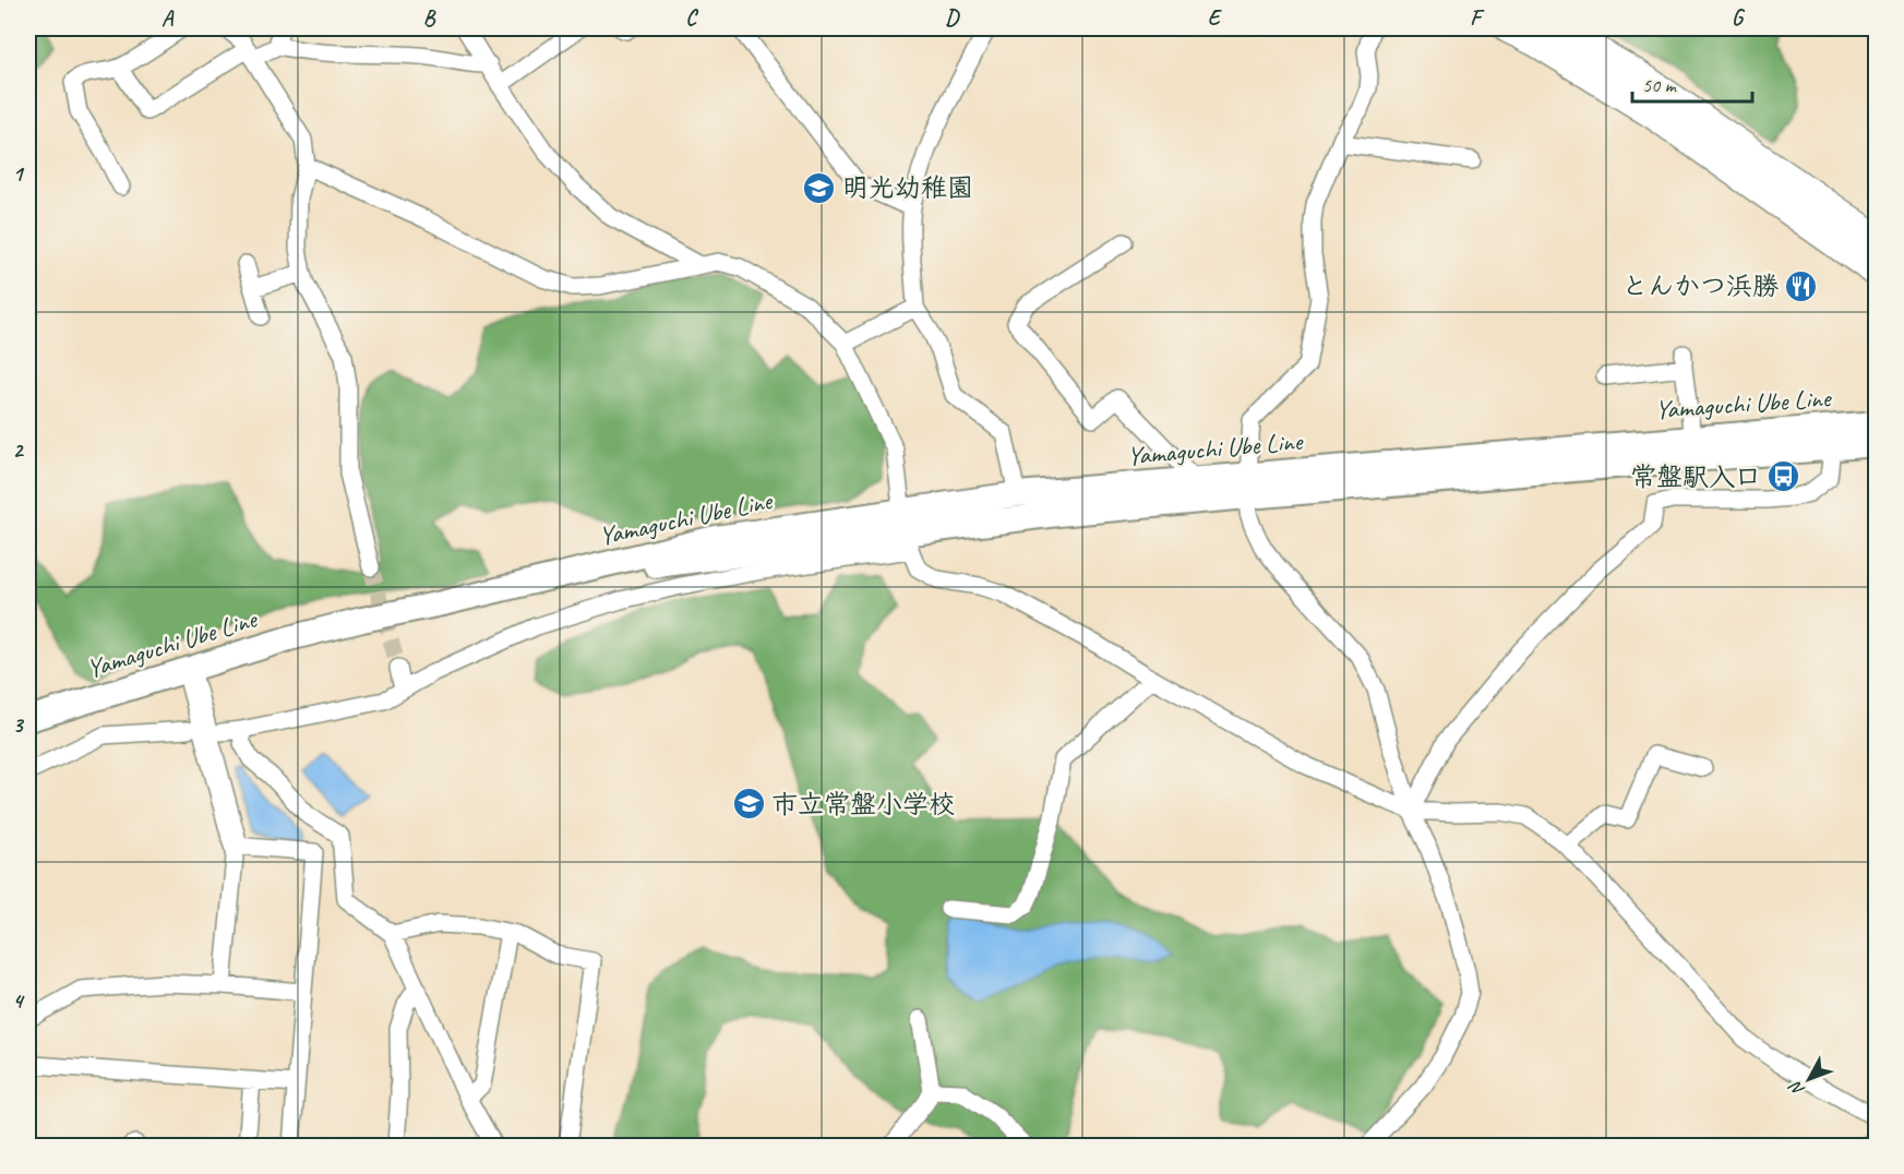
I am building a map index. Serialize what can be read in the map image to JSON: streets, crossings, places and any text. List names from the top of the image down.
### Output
{
  "streets": {
    "main road": ["Yamaguchi Ube Line"]
  },
  "places": {
    "school or university": ["明光幼稚園", "市立常盤小学校"],
    "restaurant": ["とんかつ浜勝"],
    "bus stop": ["常盤駅入口"]
  },
  "scale_bar": "50 m",
  "north": "bottom left",
  "grid": {
    "columns": [
      "A",
      "B",
      "C",
      "D",
      "E",
      "F",
      "G"
    ],
    "rows": [
      "1",
      "2",
      "3",
      "4"
    ]
  }
}
